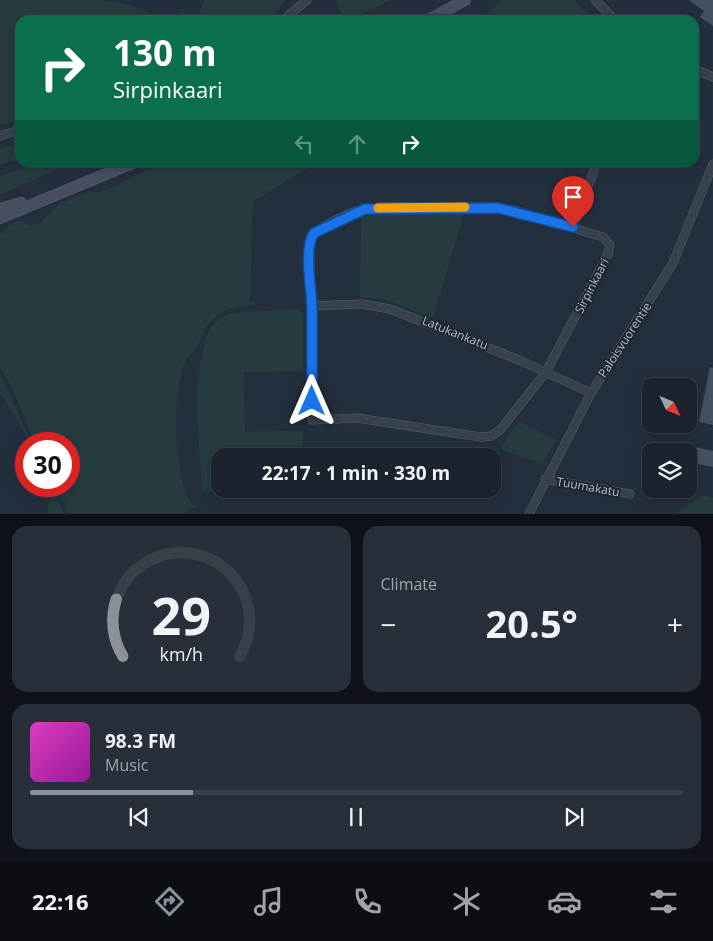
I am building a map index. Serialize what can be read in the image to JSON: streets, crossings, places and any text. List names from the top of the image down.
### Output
{
  "streets": {
    "street": [
      "Sirpinkaari",
      "Latukankatu",
      "Paloisvuorentie",
      "Tuumakatu"
    ]
  },
  "crossings": [
    ["Sirpinkaari", "Latukankatu"],
    ["Latukankatu", "Paloisvuorentie"],
    ["Paloisvuorentie", "Tuumakatu"]
  ],
  "north": "bottom right",
  "page": {
    "turn": ["130 m", "Sirpinkaari"],
    "limit": "30",
    "trip": "22:17 · 1 min · 330 m",
    "tile": "Climate",
    "heat": ["−", "20.5°", "+"],
    "song": ["98.3 FM", "Music"],
    "tabs": "22:16",
    "gauge": ["29", "km/h"]
  }
}
